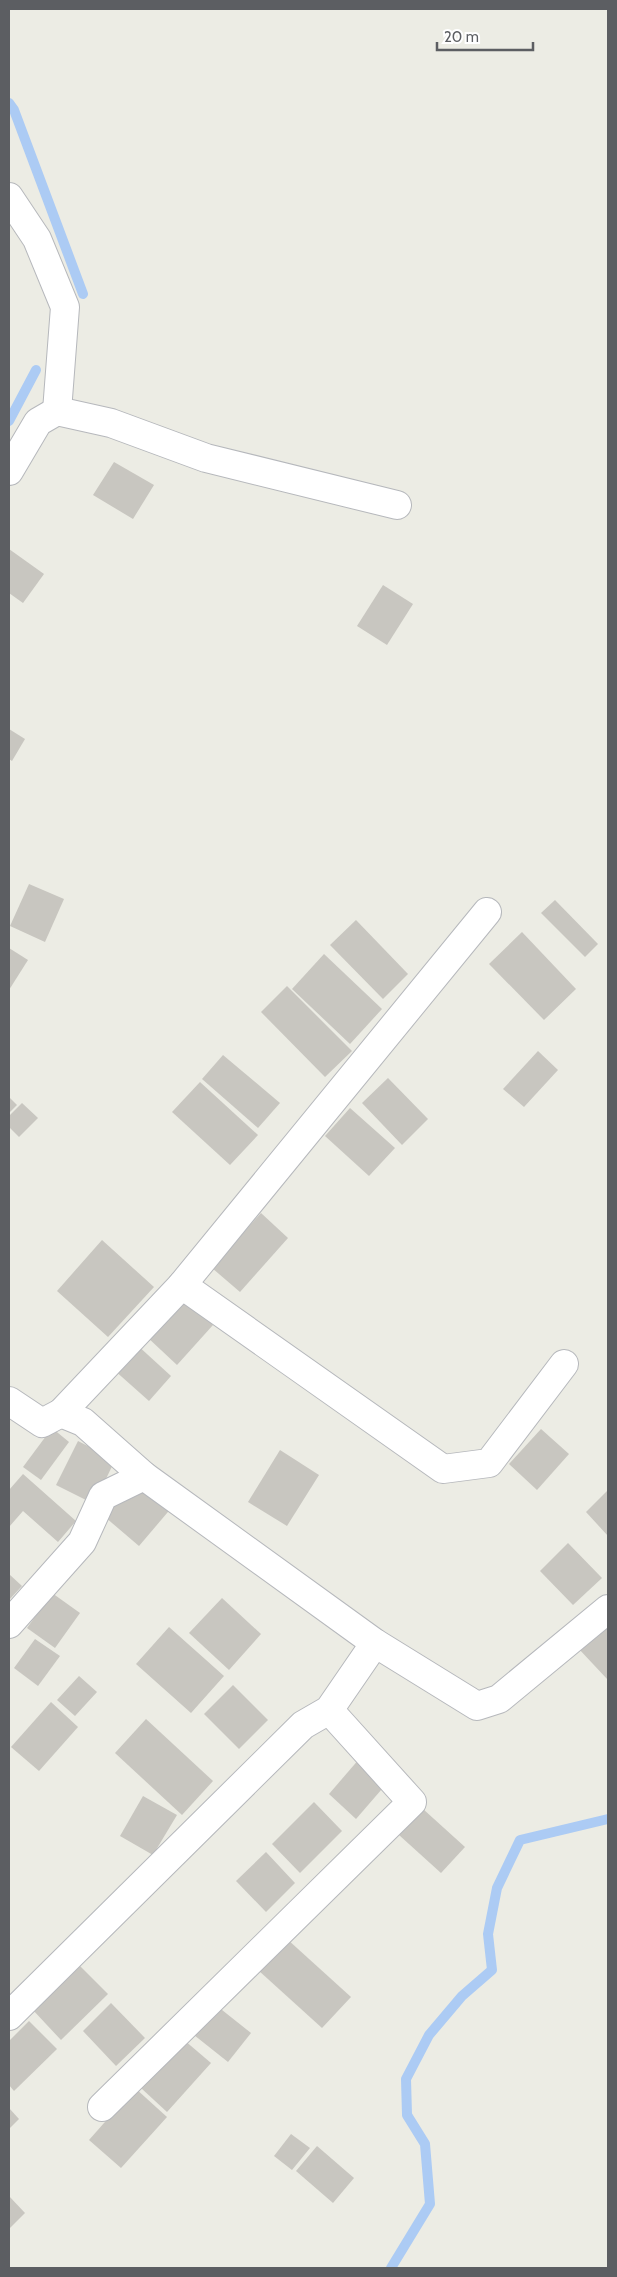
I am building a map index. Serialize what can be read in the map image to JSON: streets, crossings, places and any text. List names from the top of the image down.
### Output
{
  "scale_bar": "20 m"
}
